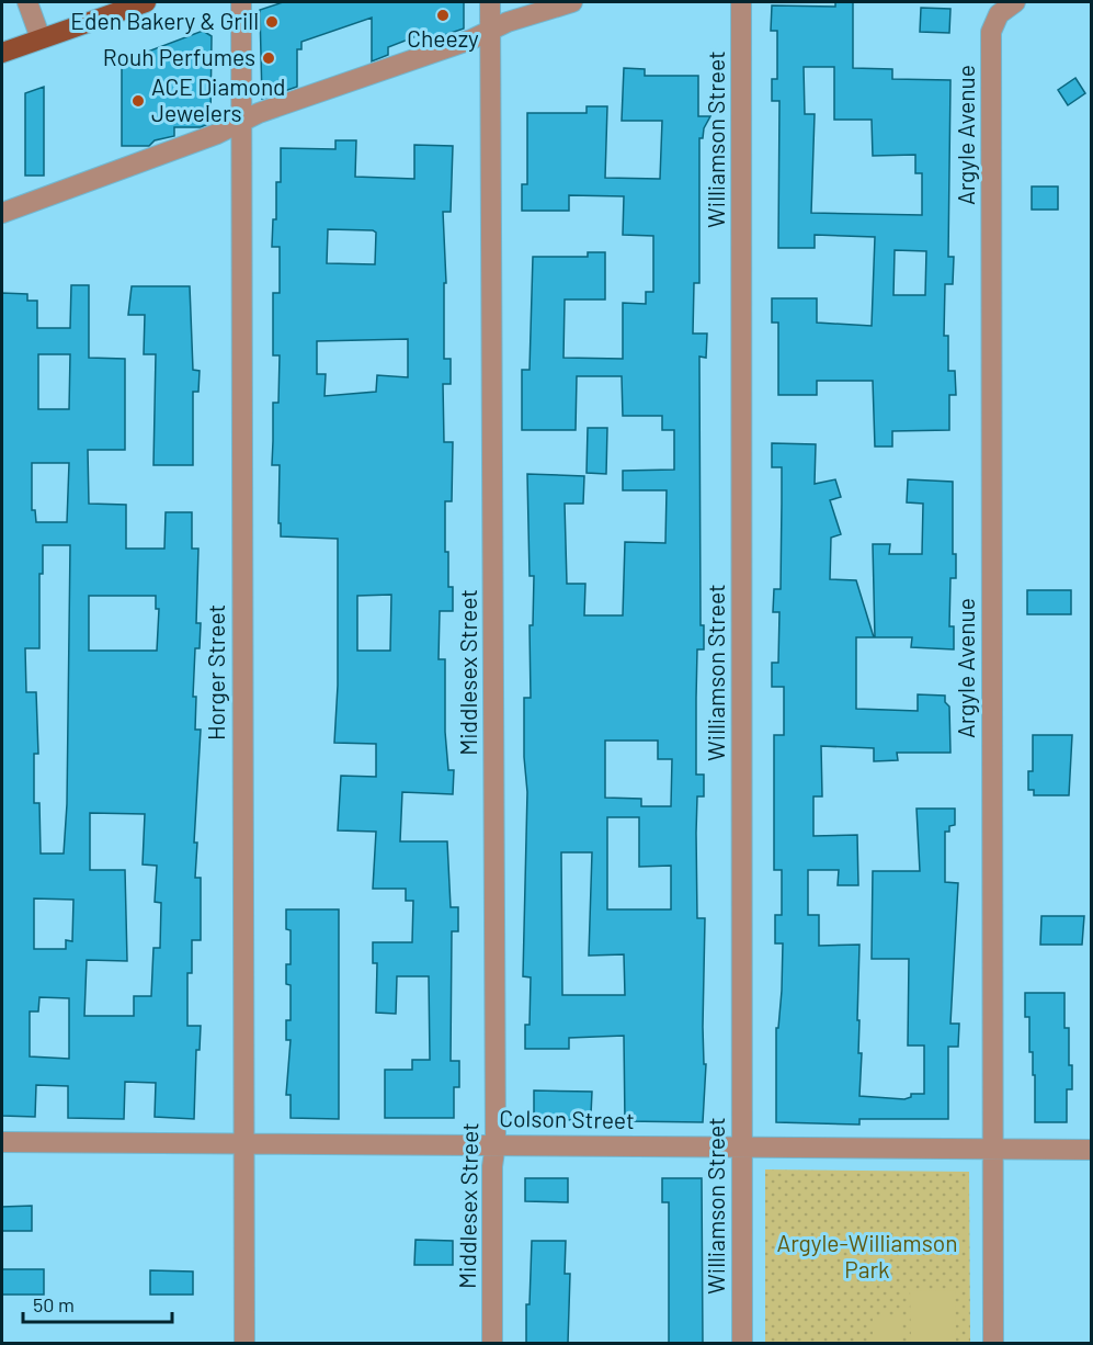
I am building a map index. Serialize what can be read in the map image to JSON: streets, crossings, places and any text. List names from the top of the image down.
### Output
{
  "streets": {
    "street": [
      "Argyle Avenue",
      "Williamson Street",
      "Horger Street",
      "Middlesex Street",
      "Colson Street"
    ]
  },
  "crossings": [
    ["Argyle Avenue", "Colson Street"],
    ["Williamson Street", "Colson Street"],
    ["Horger Street", "Colson Street"],
    ["Middlesex Street", "Colson Street"]
  ],
  "parks": ["Argyle-Williamson Park"],
  "places": [
    "Cheezy",
    "Eden Bakery & Grill",
    "Rouh Perfumes",
    "ACE Diamond Jewelers"
  ],
  "scale_bar": "50 m"
}
